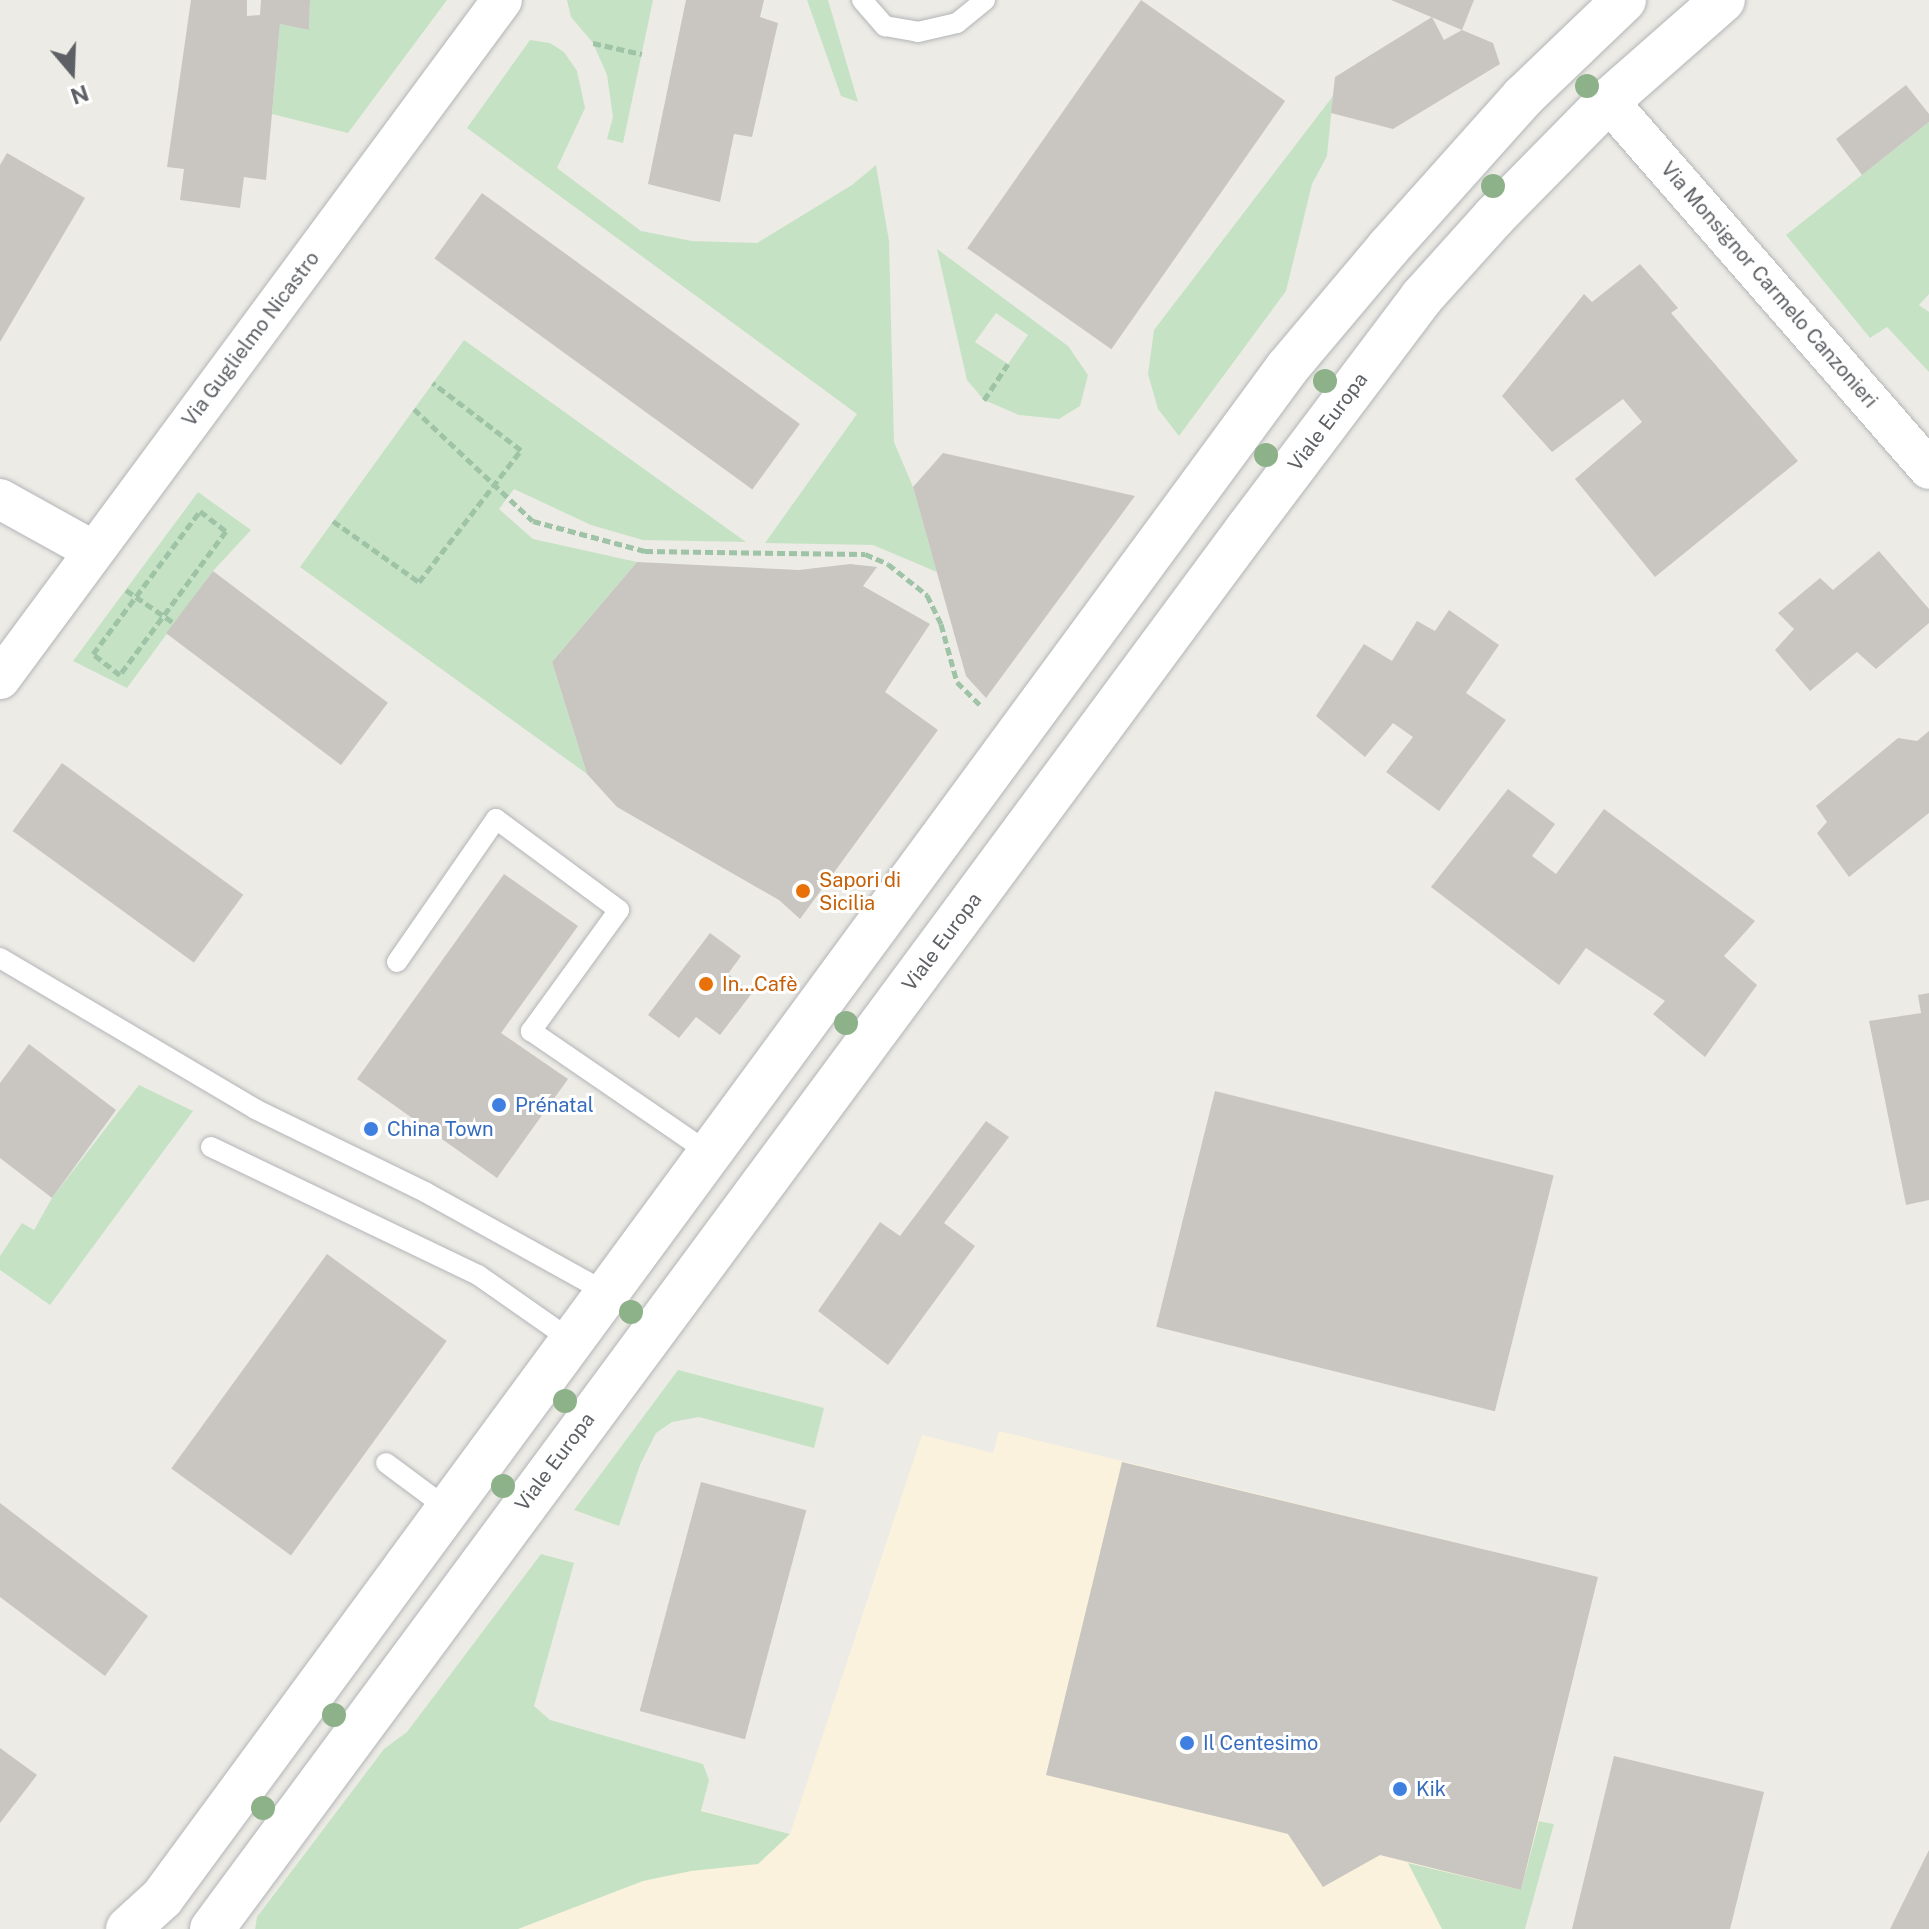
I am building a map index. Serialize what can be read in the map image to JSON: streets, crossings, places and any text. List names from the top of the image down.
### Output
{
  "streets": {
    "main road": ["Viale Europa"],
    "street": ["Via Monsignor Carmelo Canzonieri", "Via Guglielmo Nicastro"]
  },
  "crossings": [
    ["Via Monsignor Carmelo Canzonieri", "Viale Europa"]
  ],
  "places": [
    "Sapori di Sicilia",
    "In...Cafè",
    "Prénatal",
    "China Town",
    "Il Centesimo",
    "Kik"
  ],
  "north": "bottom"
}
